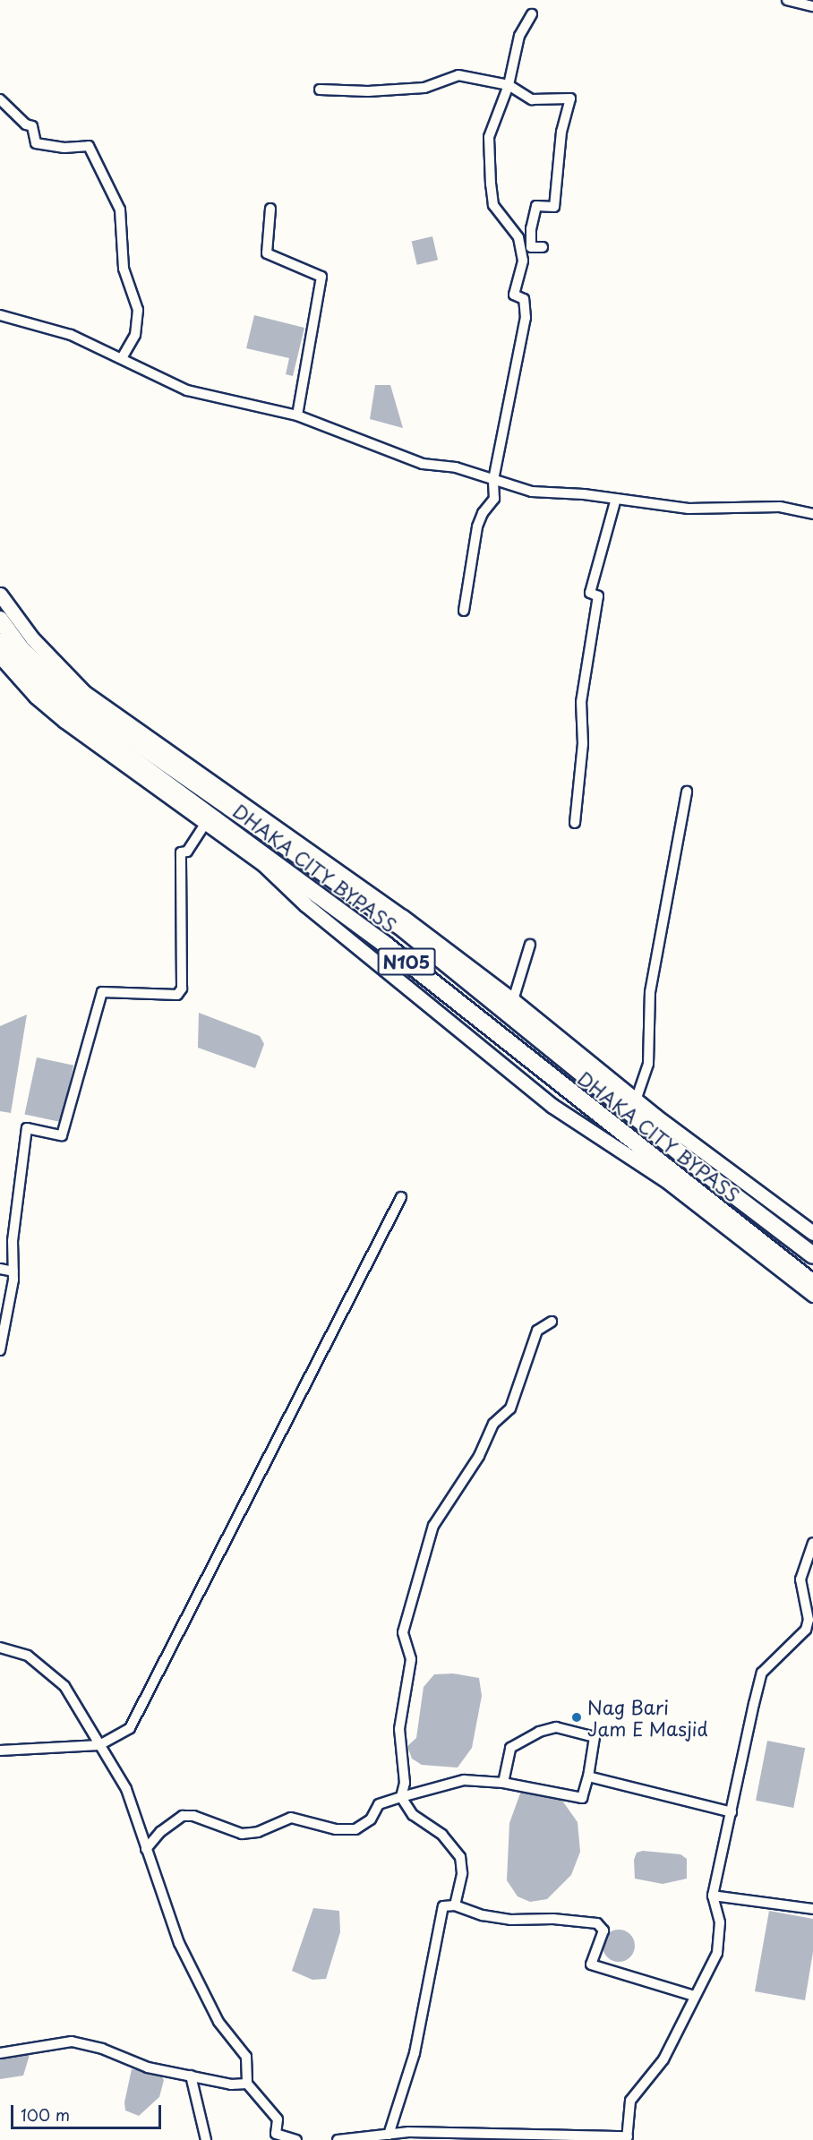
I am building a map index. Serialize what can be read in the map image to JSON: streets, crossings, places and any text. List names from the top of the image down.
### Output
{
  "streets": {
    "highway": ["DHAKA CITY BYPASS", "N105"]
  },
  "places": ["Nag Bari Jam E Masjid"],
  "scale_bar": "100 m"
}
